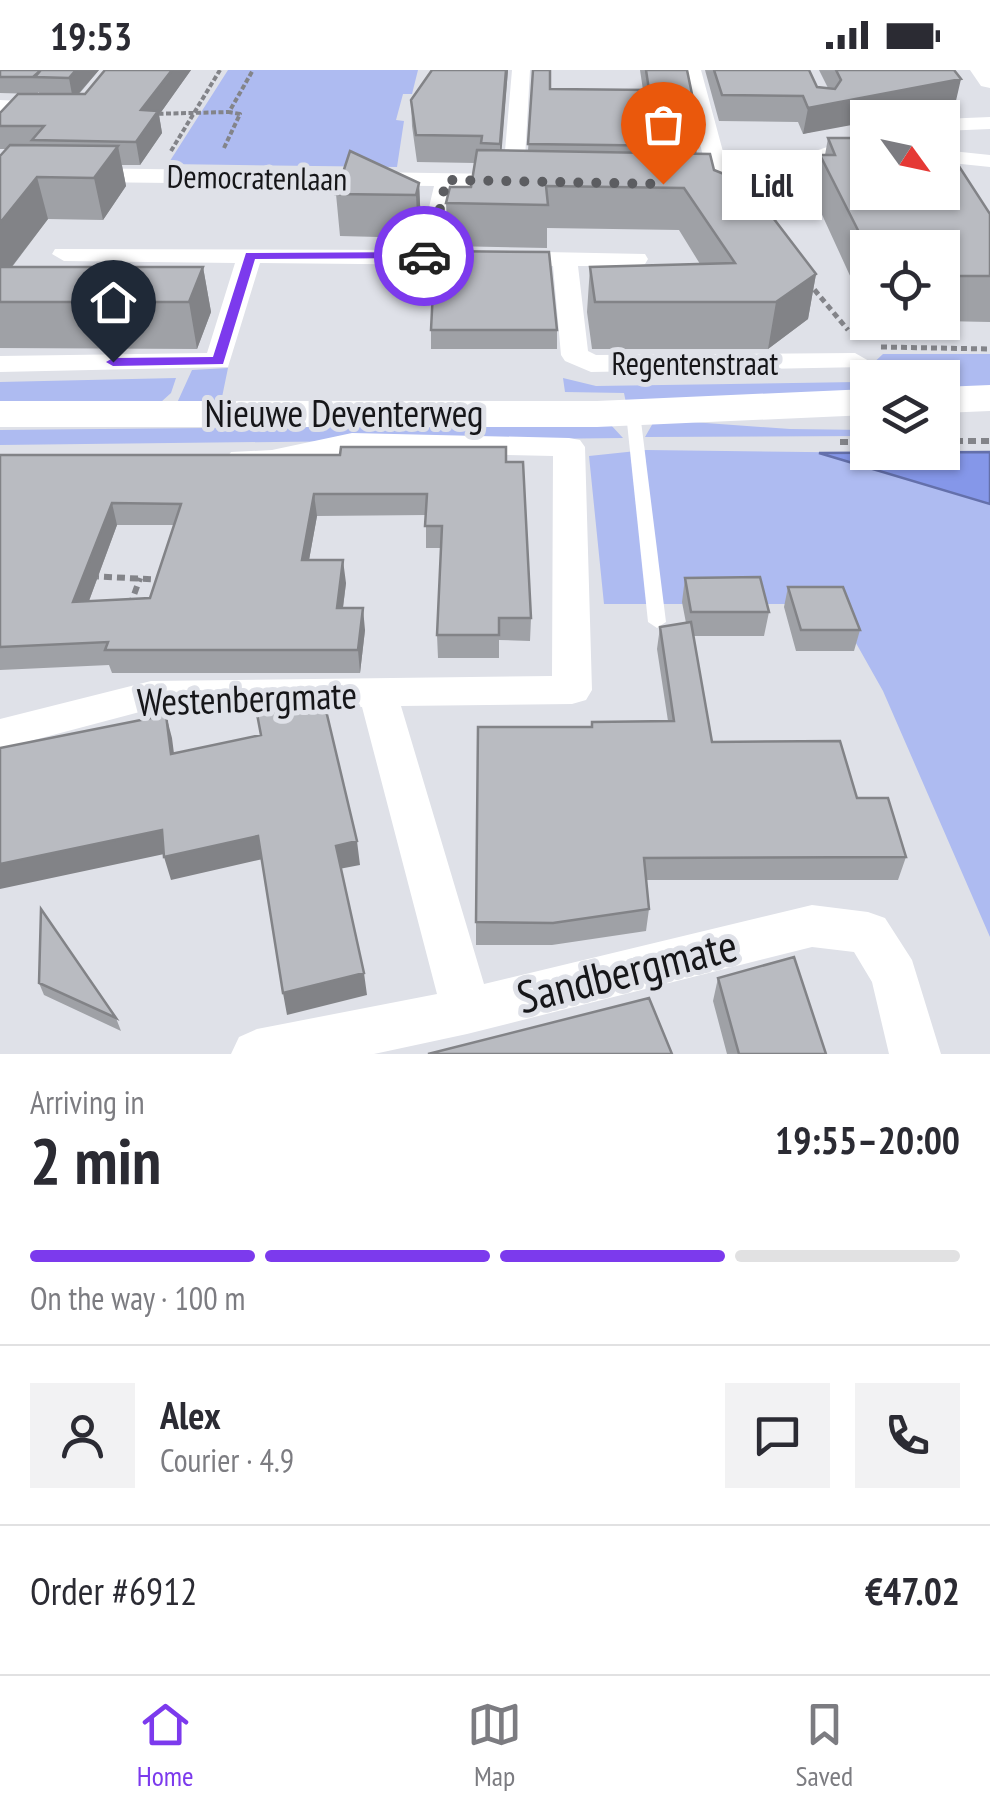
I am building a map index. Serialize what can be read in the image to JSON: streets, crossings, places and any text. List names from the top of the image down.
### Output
{
  "streets": {
    "main road": ["Nieuwe Deventerweg"],
    "street": [
      "Democratenlaan",
      "Regentenstraat",
      "Westenbergmate",
      "Sandbergmate"
    ]
  },
  "crossings": [
    ["Westenbergmate", "Sandbergmate"]
  ],
  "places": ["Lidl"],
  "north": "bottom right",
  "page": {
    "status": "19:53",
    "bubble": "Lidl",
    "heading": ["2 min", "Arriving in", "19:55–20:00"],
    "panel": [
      "Alex",
      "Courier · 4.9",
      "Order #6912",
      "€47.02"
    ],
    "bar": "On the way · 100 m",
    "tabs": ["Home", "Map", "Saved"]
  }
}
